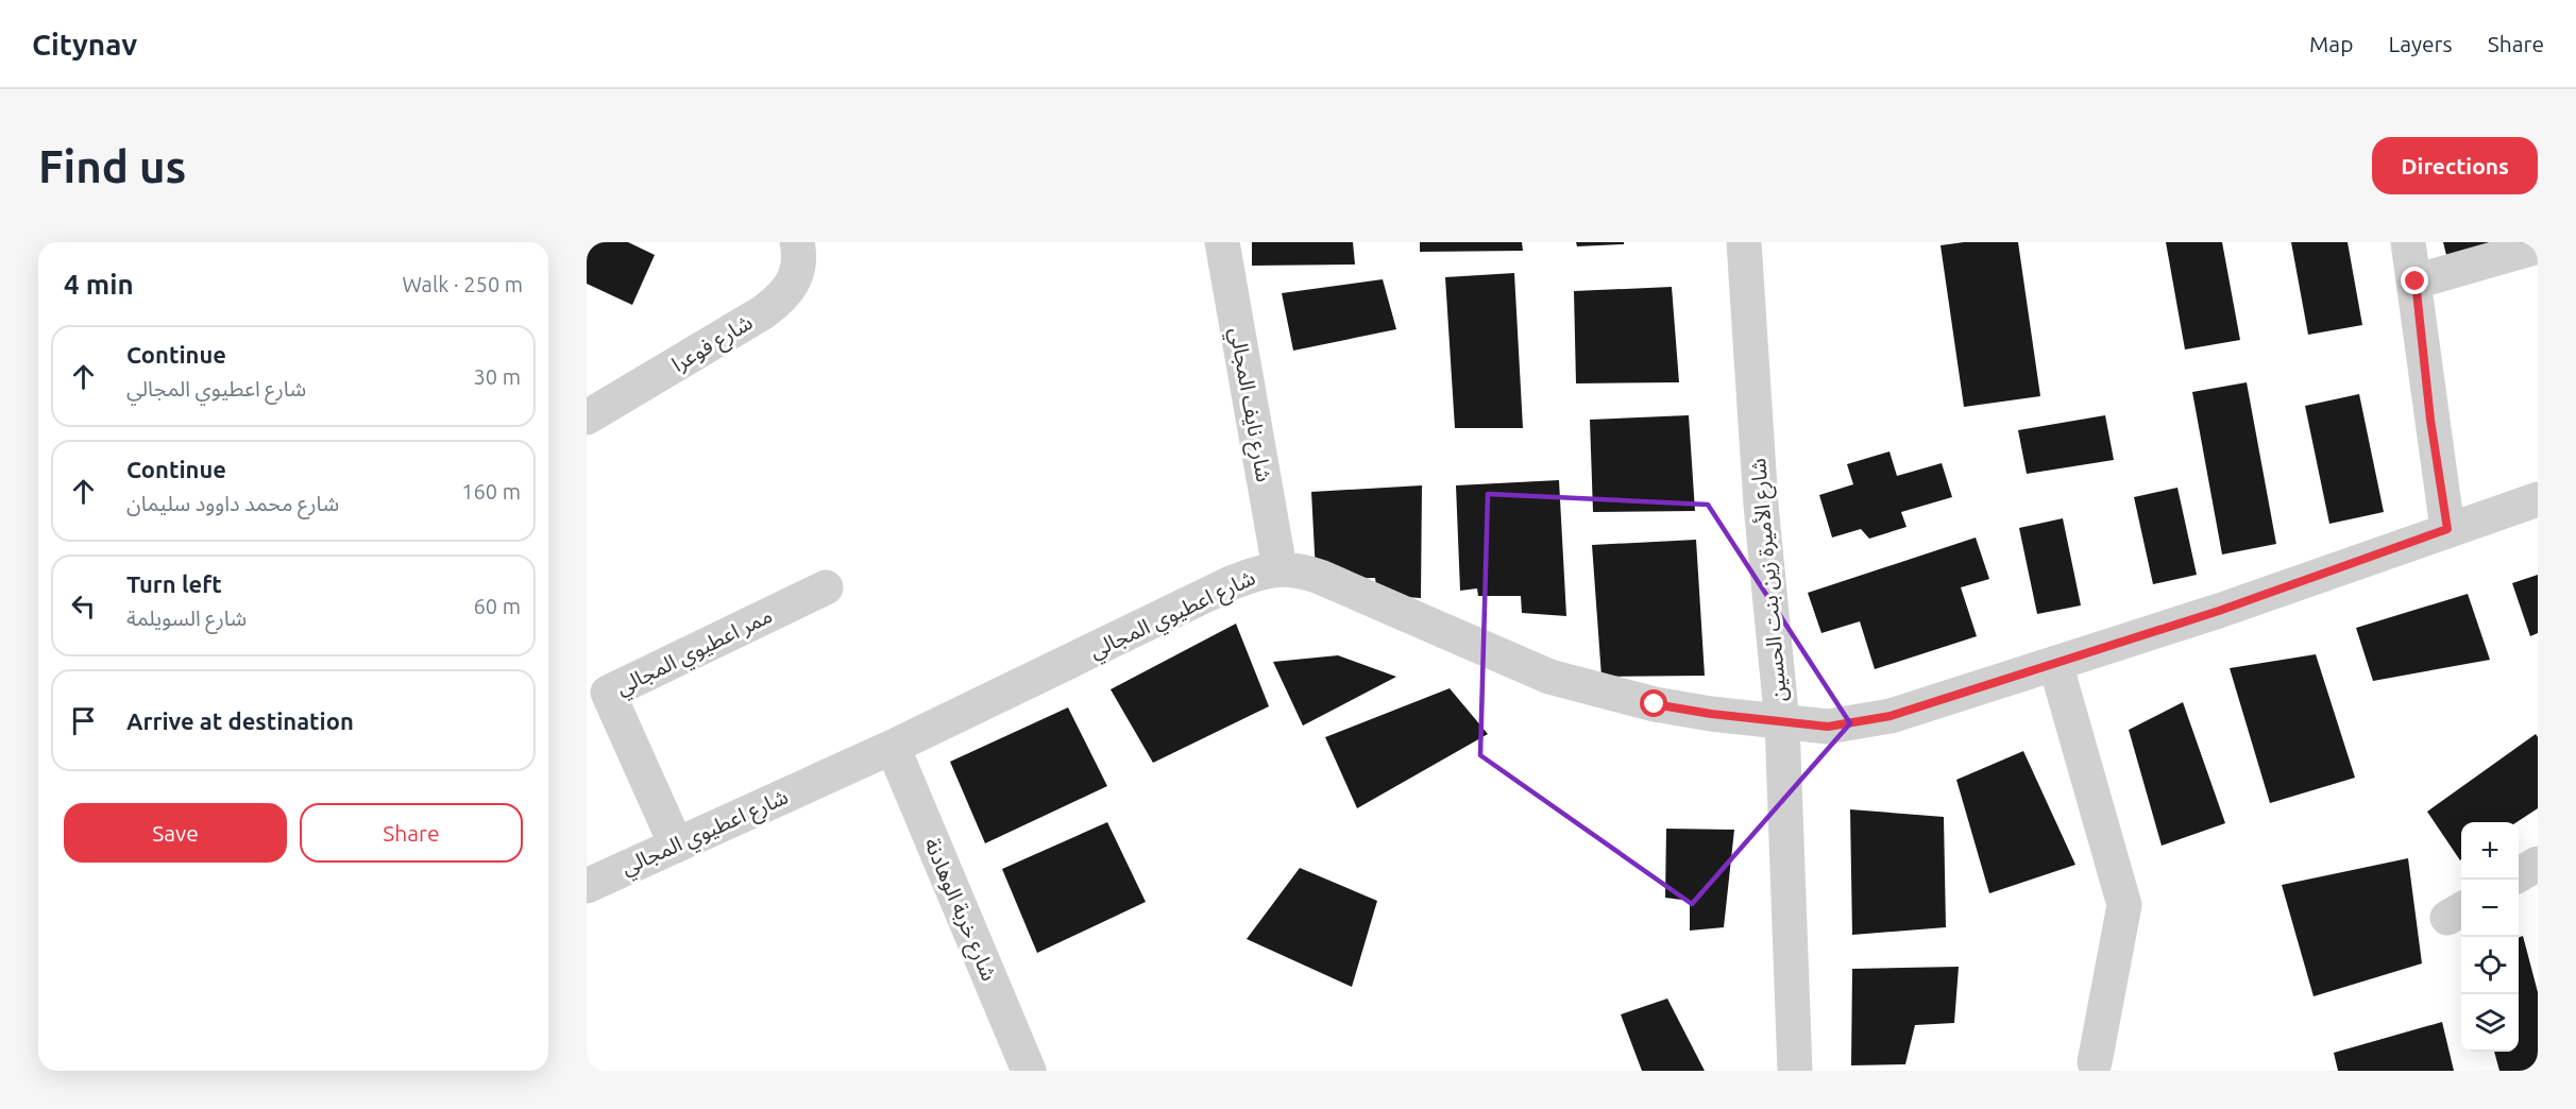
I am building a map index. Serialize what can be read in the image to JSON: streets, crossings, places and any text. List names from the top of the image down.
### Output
{
  "streets": {
    "street": [
      "شارع فوعرا",
      "شارع نايف المجالي",
      "شارع الأميرة زين بنت الحسين",
      "شارع اعطيوي المجالي",
      "ممر اعطيوي المجالي",
      "شارع خربة الوهادنة"
    ]
  },
  "crossings": [
    ["شارع نايف المجالي", "شارع اعطيوي المجالي"],
    ["شارع الأميرة زين بنت الحسين", "شارع اعطيوي المجالي"],
    ["شارع اعطيوي المجالي", "ممر اعطيوي المجالي"],
    ["شارع اعطيوي المجالي", "شارع خربة الوهادنة"]
  ],
  "page": {
    "header": "Citynav",
    "nav": ["Map", "Layers", "Share"],
    "buttons": [
      "Directions",
      ["Save", "Share"]
    ],
    "title": "Find us",
    "heading": ["4 min", "Walk · 250 m"],
    "list": [
      ["Continue", "شارع اعطيوي المجالي", "30 m"],
      ["Continue", "شارع محمد داوود سليمان", "160 m"],
      ["Turn left", "شارع السويلمة", "60 m"],
      "Arrive at destination"
    ],
    "map_buttons": ["+", "−"]
  }
}
